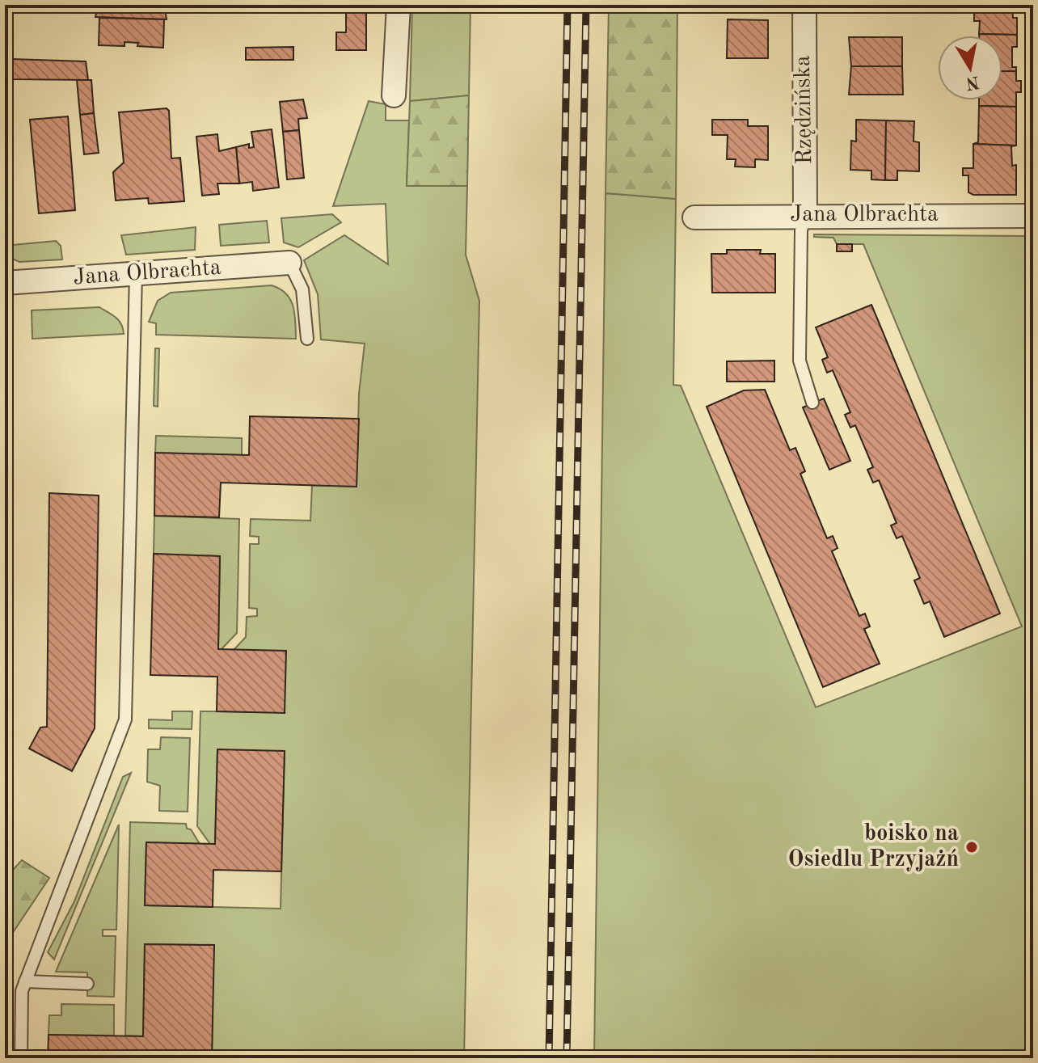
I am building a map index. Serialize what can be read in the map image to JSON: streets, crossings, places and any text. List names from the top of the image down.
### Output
{
  "streets": {
    "street": ["Rzędzińska", "Jana Olbrachta"]
  },
  "crossings": [
    ["Rzędzińska", "Jana Olbrachta"]
  ],
  "places": ["boisko na Osiedlu Przyjażń"],
  "north": "bottom"
}
